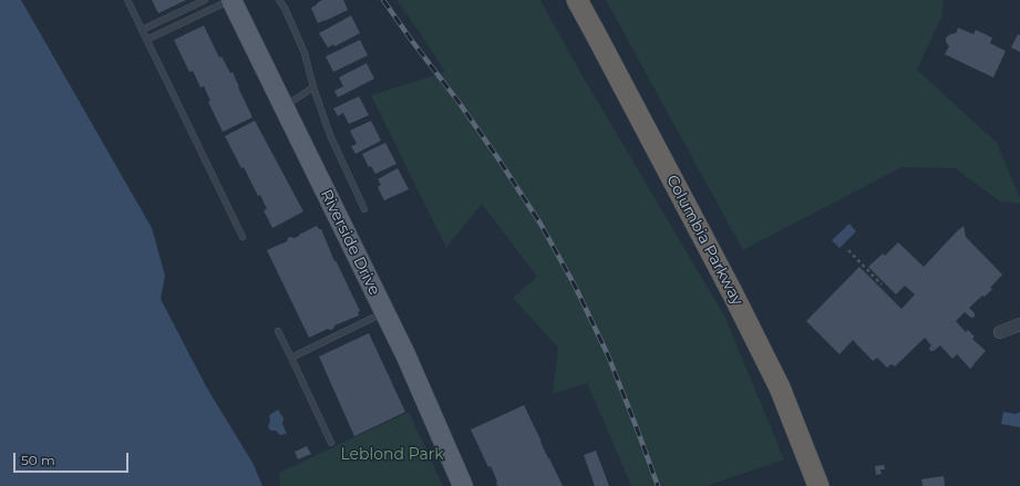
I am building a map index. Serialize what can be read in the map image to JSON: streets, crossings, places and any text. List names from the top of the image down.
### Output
{
  "streets": {
    "highway": ["Columbia Parkway"],
    "main road": ["Riverside Drive"]
  },
  "parks": ["Leblond Park"],
  "scale_bar": "50 m"
}
